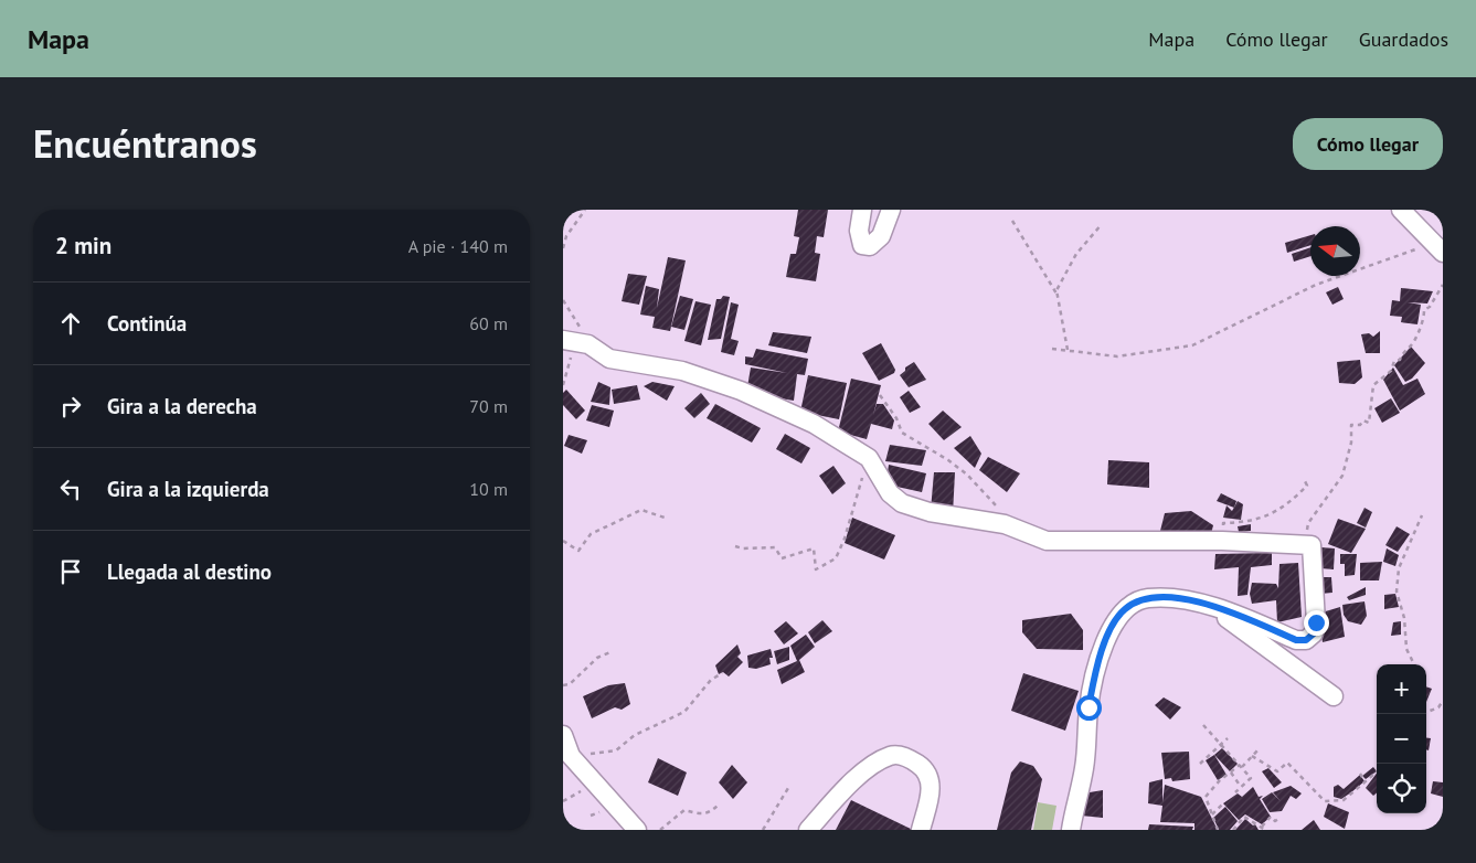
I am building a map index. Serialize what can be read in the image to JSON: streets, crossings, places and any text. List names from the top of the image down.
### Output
{
  "north": "left",
  "page": {
    "header": "Mapa",
    "nav": ["Mapa", "Cómo llegar", "Guardados"],
    "title": "Encuéntranos",
    "buttons": "Cómo llegar",
    "heading": ["2 min", "A pie · 140 m"],
    "list": [
      ["Continúa", "60 m"],
      ["Gira a la derecha", "70 m"],
      ["Gira a la izquierda", "10 m"],
      "Llegada al destino"
    ],
    "map_buttons": ["+", "−"]
  }
}
